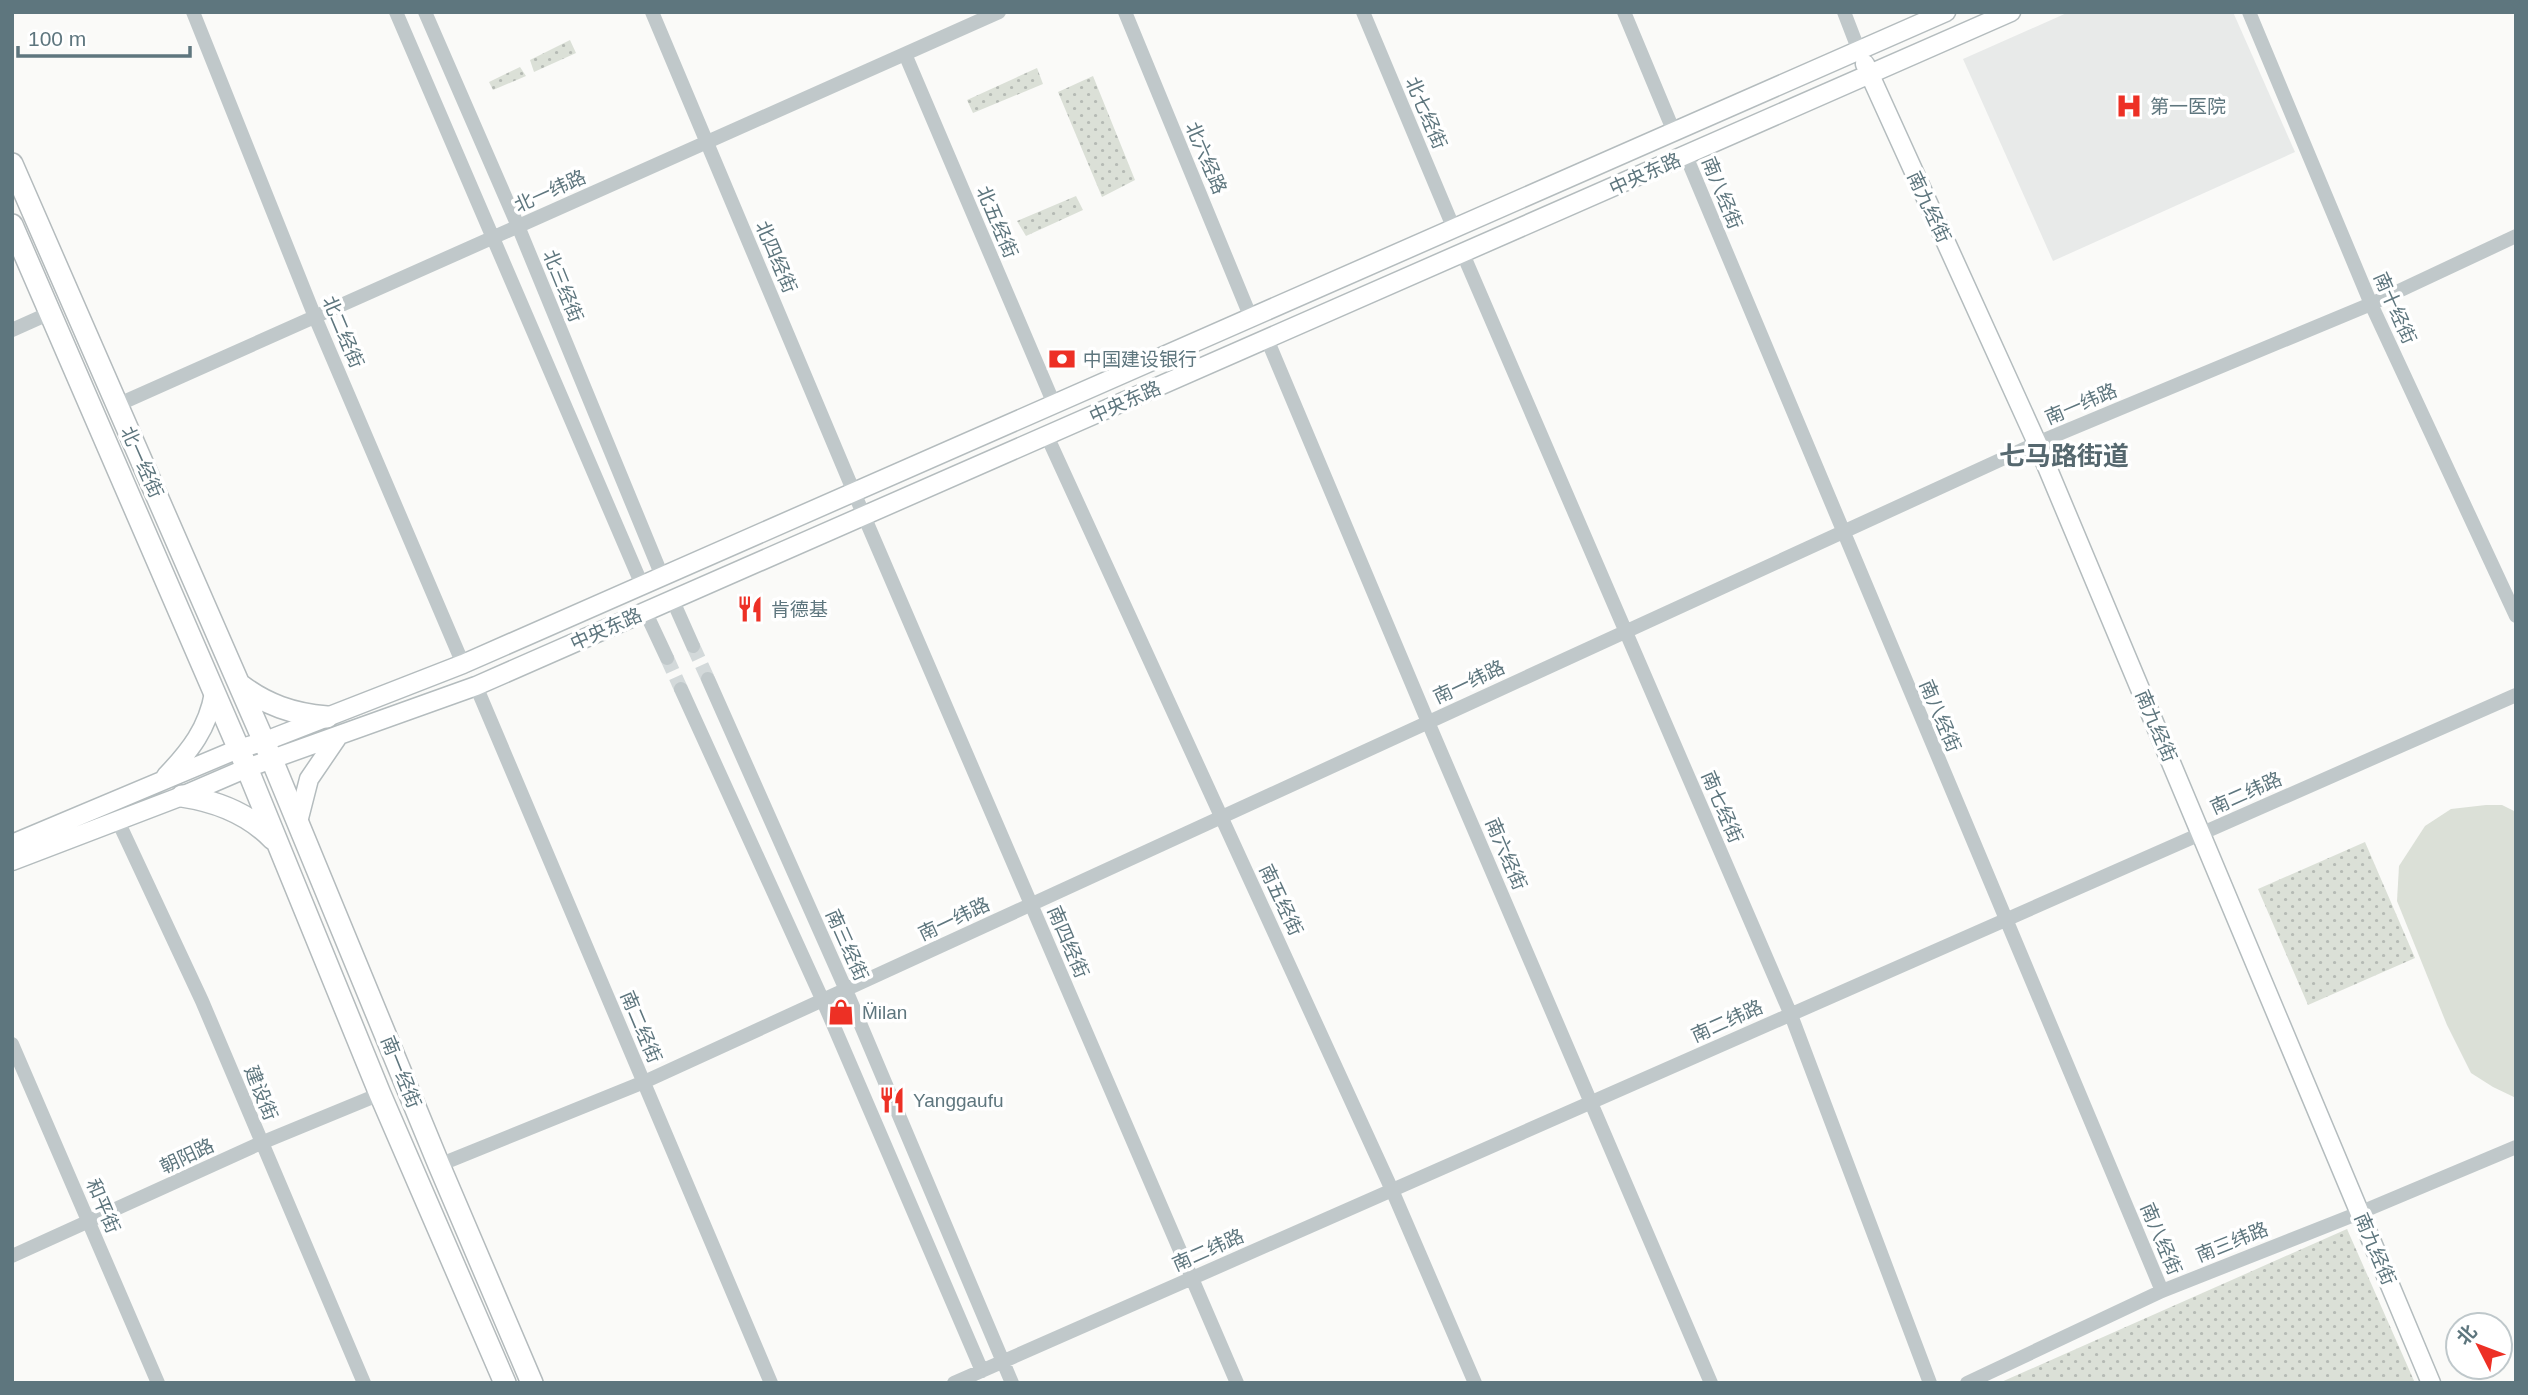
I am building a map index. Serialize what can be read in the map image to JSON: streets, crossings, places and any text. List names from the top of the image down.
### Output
{
  "streets": {
    "highway": ["北一经街", "南一经街"],
    "main road": ["中央东路", "南九经街"],
    "street": [
      "北七经街",
      "北六经路",
      "北一纬路",
      "南八经街",
      "北五经街",
      "北四经街",
      "北三经街",
      "南十经街",
      "北二经街",
      "南一纬路",
      "南二纬路",
      "南七经街",
      "南六经街",
      "南五经街",
      "南四经街",
      "南三经街",
      "南二经街",
      "建设街",
      "朝阳路",
      "和平街",
      "南三纬路"
    ]
  },
  "crossings": [
    ["北七经街", "中央东路"],
    ["北六经路", "中央东路"],
    ["中央东路", "南八经街"],
    ["中央东路", "南九经街"],
    ["中央东路", "北五经街"],
    ["中央东路", "北四经街"],
    ["中央东路", "北三经街"],
    ["中央东路", "北二经街"],
    ["中央东路", "北一经街"],
    ["中央东路", "南七经街"],
    ["中央东路", "南六经街"],
    ["中央东路", "南五经街"],
    ["中央东路", "南四经街"],
    ["中央东路", "南二经街"],
    ["中央东路", "南一经街"],
    ["北一纬路", "北五经街"],
    ["北一纬路", "北四经街"],
    ["北一纬路", "北三经街"],
    ["北一纬路", "北二经街"],
    ["北一纬路", "北一经街"],
    ["南八经街", "南一纬路"],
    ["南八经街", "南二纬路"],
    ["南八经街", "南三纬路"],
    ["南九经街", "南一纬路"],
    ["南九经街", "南二纬路"],
    ["南九经街", "南三纬路"],
    ["北四经街", "南四经街"],
    ["南十经街", "南一纬路"],
    ["南一纬路", "南七经街"],
    ["南一纬路", "南六经街"],
    ["南一纬路", "南五经街"],
    ["南一纬路", "南四经街"],
    ["南一纬路", "南三经街"],
    ["南一纬路", "南二经街"],
    ["南一纬路", "南一经街"],
    ["北一经街", "南一经街"],
    ["南二纬路", "南七经街"],
    ["南二纬路", "南六经街"],
    ["南二纬路", "南五经街"],
    ["南二纬路", "南四经街"],
    ["南二纬路", "南三经街"],
    ["南一经街", "朝阳路"],
    ["建设街", "朝阳路"],
    ["朝阳路", "和平街"]
  ],
  "districts": ["七马路街道"],
  "places": {
    "hospital": ["第一医院"],
    "bank": ["中国建设银行"],
    "restaurant": ["肯德基", "Yanggaufu"],
    "shop": ["M̈ilan"]
  },
  "scale_bar": "100 m",
  "north": "top left"
}
